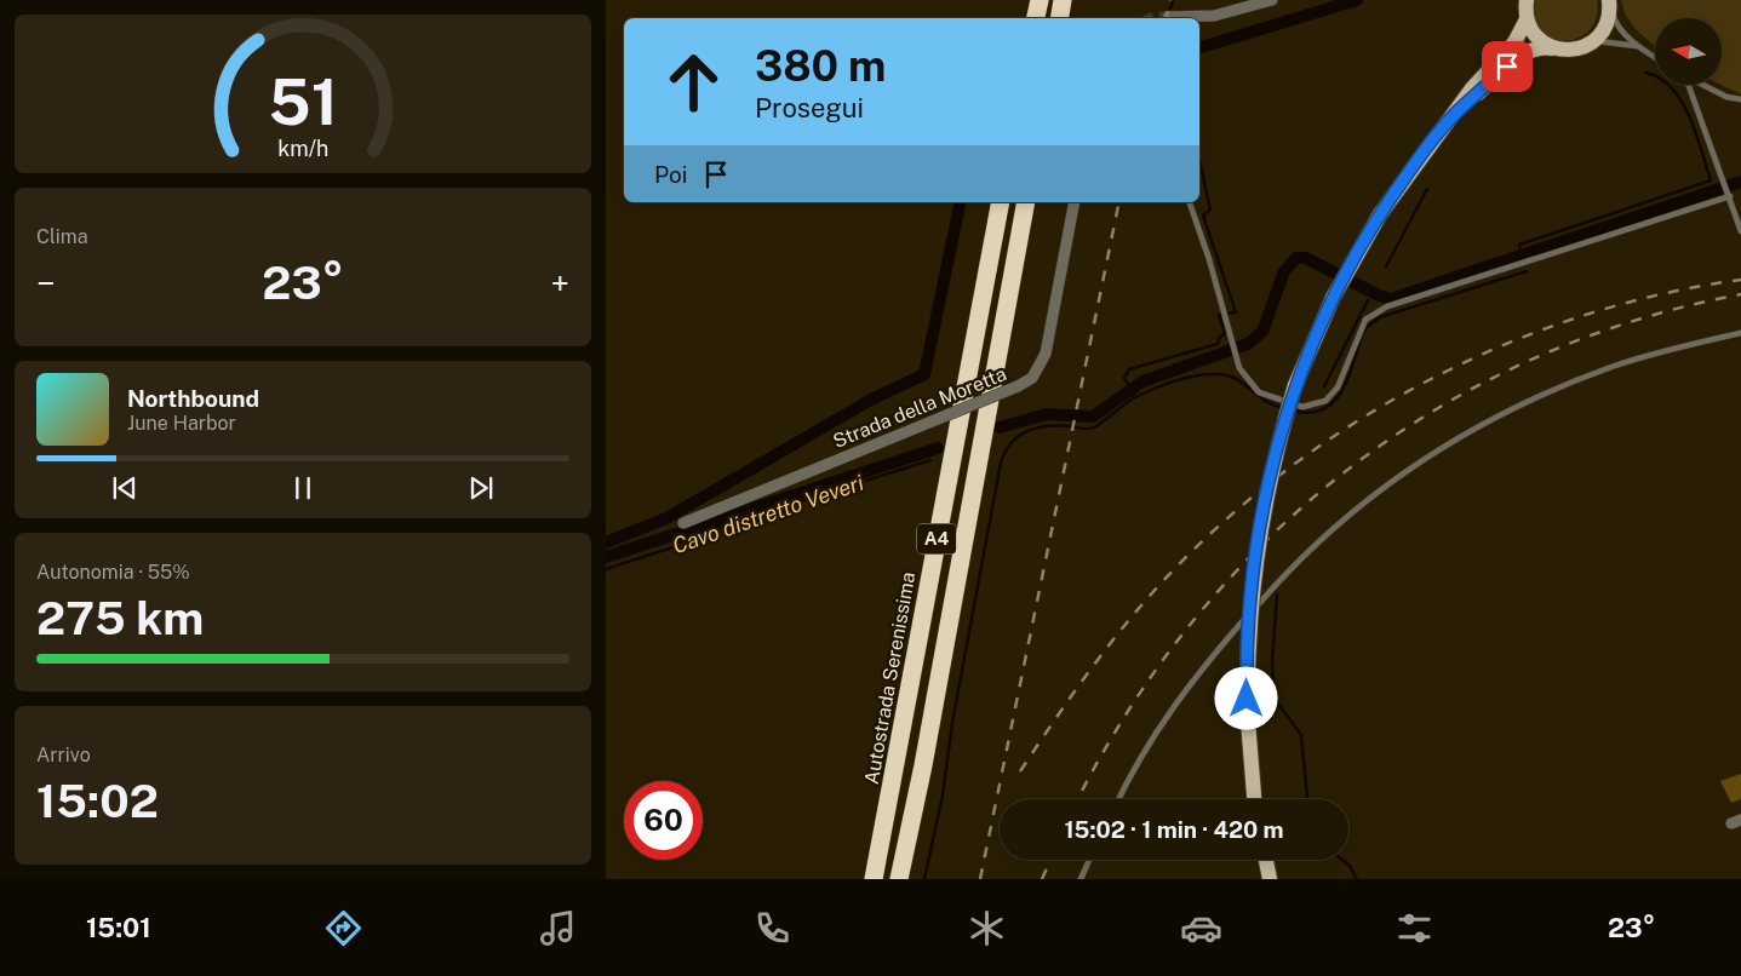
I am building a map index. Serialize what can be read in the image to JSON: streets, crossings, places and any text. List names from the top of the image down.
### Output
{
  "streets": {
    "highway": ["A4", "Autostrada Serenissima"],
    "street": ["Strada della Moretta"]
  },
  "water": ["Cavo distretto Veveri"],
  "north": "left",
  "page": {
    "turn": ["380 m", "Prosegui"],
    "then": "Poi",
    "tile": [
      "Clima",
      ["Autonomia · 55%", "275 km"],
      ["Arrivo", "15:02"]
    ],
    "heat": ["−", "23°", "+"],
    "song": ["Northbound", "June Harbor"],
    "limit": "60",
    "trip": "15:02 · 1 min · 420 m",
    "tabs": ["15:01", "23°"],
    "gauge": ["51", "km/h"]
  }
}
